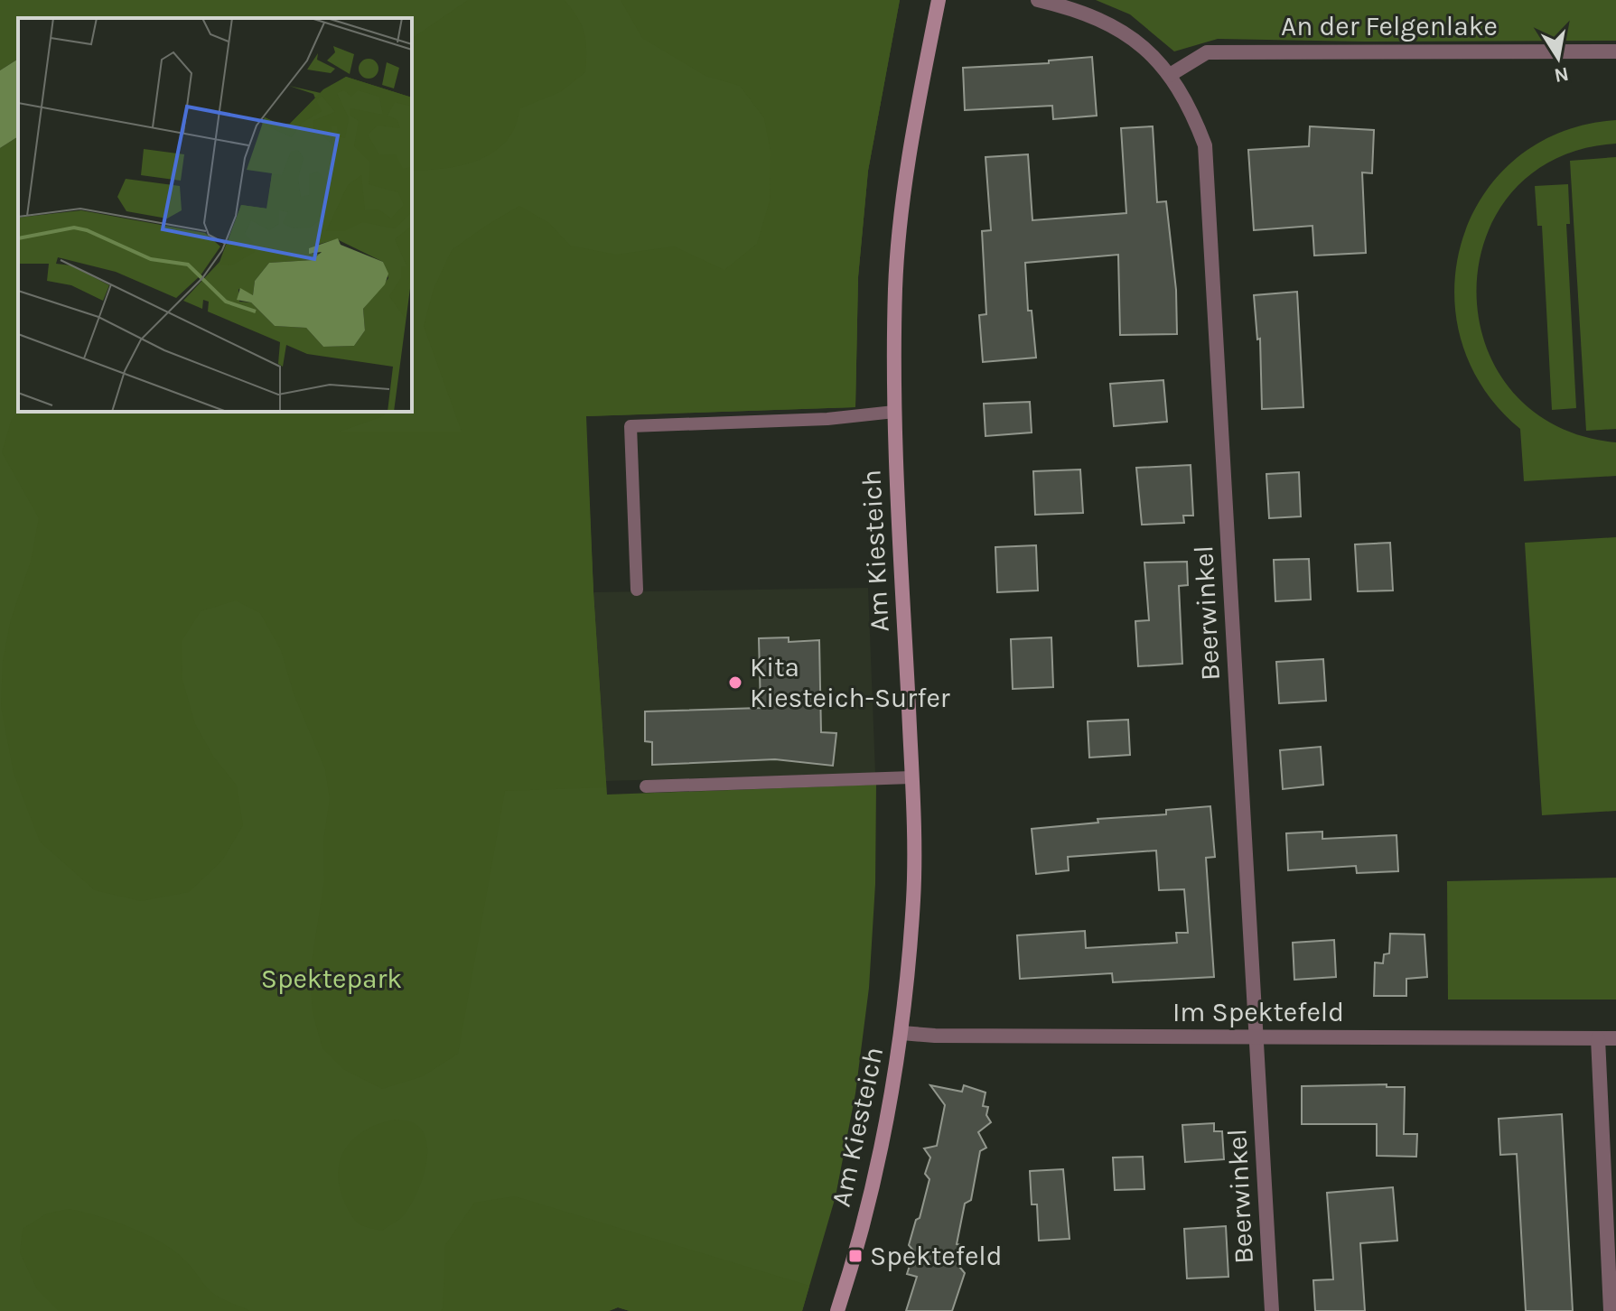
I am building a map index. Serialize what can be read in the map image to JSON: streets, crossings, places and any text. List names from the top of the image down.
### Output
{
  "streets": {
    "street": [
      "An der Felgenlake",
      "Am Kiesteich",
      "Beerwinkel",
      "Im Spektefeld"
    ]
  },
  "crossings": [
    ["An der Felgenlake", "Beerwinkel"],
    ["Am Kiesteich", "Im Spektefeld"],
    ["Beerwinkel", "Im Spektefeld"]
  ],
  "parks": ["Spektepark"],
  "places": {
    "other": ["Kita Kiesteich-Surfer"],
    "transit": ["Spektefeld"]
  },
  "north": "bottom"
}
